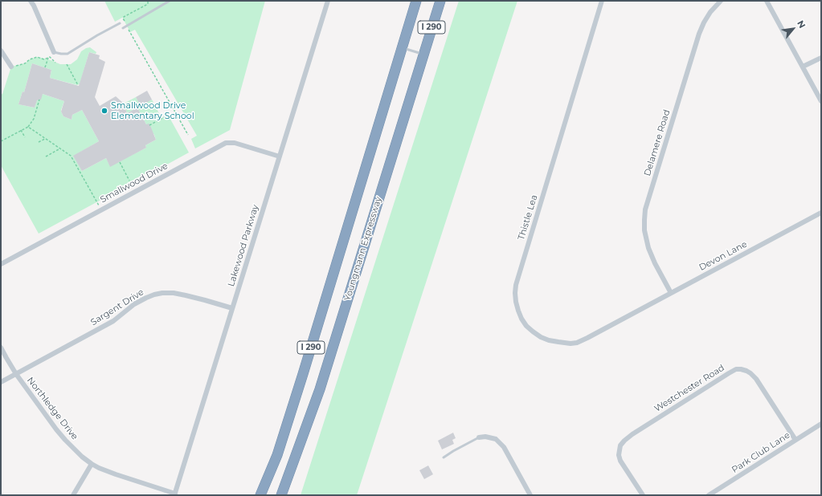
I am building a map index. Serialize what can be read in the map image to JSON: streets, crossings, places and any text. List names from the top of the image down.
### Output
{
  "streets": {
    "highway": ["I 290", "Youngmann Expressway"],
    "street": [
      "Delamere Road",
      "Smallwood Drive",
      "Thistle Lea",
      "Lakewood Parkway",
      "Devon Lane",
      "Sargent Drive",
      "Westchester Road",
      "Northledge Drive",
      "Park Club Lane"
    ]
  },
  "crossings": [
    ["Delamere Road", "Devon Lane"],
    ["Smallwood Drive", "Lakewood Parkway"],
    ["Thistle Lea", "Devon Lane"],
    ["Lakewood Parkway", "Sargent Drive"],
    ["Lakewood Parkway", "Northledge Drive"],
    ["Sargent Drive", "Northledge Drive"],
    ["Westchester Road", "Park Club Lane"]
  ],
  "places": ["Smallwood Drive Elementary School"],
  "north": "top right"
}
